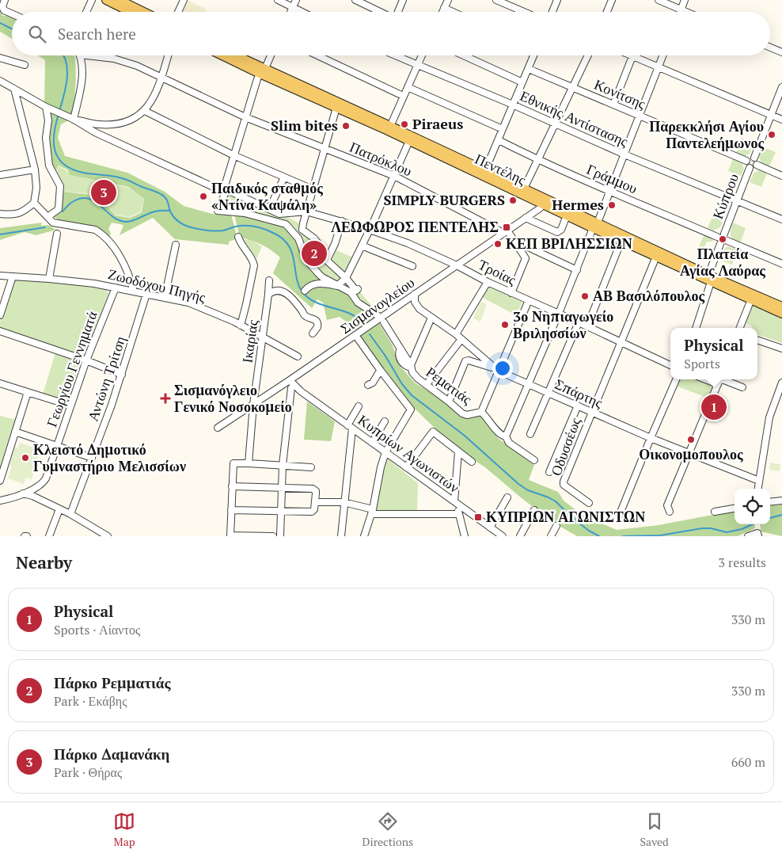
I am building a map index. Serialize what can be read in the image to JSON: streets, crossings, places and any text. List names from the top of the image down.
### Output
{
  "streets": {
    "main road": ["Πεντέλης"],
    "street": [
      "Κονίτσης",
      "Εθνικής Αντίστασης",
      "Πατρόκλου",
      "Γράμμου",
      "Κύπρου",
      "Τροίας",
      "Ζωοδόχου Πηγής",
      "Σισμανογλείου",
      "Ικαρίας",
      "Γεωργίου Γεννηματά",
      "Αντώνη Τρίτση",
      "Ρεματιάς",
      "Σπάρτης",
      "Οδυσσέως",
      "Κυπρίων Αγωνιστών"
    ]
  },
  "crossings": [
    ["Κονίτσης", "Κύπρου"],
    ["Εθνικής Αντίστασης", "Κύπρου"],
    ["Πατρόκλου", "Σισμανογλείου"],
    ["Πεντέλης", "Σισμανογλείου"],
    ["Πεντέλης", "Οδυσσέως"],
    ["Γράμμου", "Κύπρου"],
    ["Τροίας", "Σισμανογλείου"],
    ["Τροίας", "Οδυσσέως"],
    ["Ζωοδόχου Πηγής", "Ικαρίας"],
    ["Ζωοδόχου Πηγής", "Γεωργίου Γεννηματά"],
    ["Ζωοδόχου Πηγής", "Αντώνη Τρίτση"],
    ["Σισμανογλείου", "Ικαρίας"],
    ["Σισμανογλείου", "Ρεματιάς"],
    ["Σισμανογλείου", "Σπάρτης"],
    ["Σισμανογλείου", "Κυπρίων Αγωνιστών"],
    ["Σπάρτης", "Οδυσσέως"]
  ],
  "places": {
    "other": [
      "Piraeus",
      "Slim bites",
      "Παρεκκλήσι Αγίου Παντελεήμωνος",
      "Παιδικός σταθμός «Ντίνα Καψάλη»",
      "SIMPLY BURGERS",
      "Hermes",
      "Πλατεία Αγίας Λαύρας",
      "ΚΕΠ ΒΡΙΛΗΣΣΙΩΝ",
      "ΑΒ Βασιλόπουλος",
      "3ο Νηπιαγωγείο Βριλησσίων",
      "Οικονομοπουλος",
      "Κλειστό Δημοτικό Γυμναστήριο Μελισσίων"
    ],
    "transit": ["ΛΕΩΦΩΡΟΣ ΠΕΝΤΕΛΗΣ", "ΚΥΠΡΙΩΝ ΑΓΩΝΙΣΤΩΝ"],
    "health": ["Σισμανόγλειο Γενικό Νοσοκομείο"]
  },
  "page": {
    "search": "Search here",
    "pins": ["3", "2", "1"],
    "popup": ["Physical", "Sports"],
    "heading": ["Nearby", "3 results"],
    "list": [
      {
        "mark": "1",
        "name": "Physical",
        "note": "Sports · Αίαντος",
        "value": "330 m"
      },
      {
        "mark": "2",
        "name": "Πάρκο Ρεμματιάς",
        "note": "Park · Εκάβης",
        "value": "330 m"
      },
      {
        "mark": "3",
        "name": "Πάρκο Δαμανάκη",
        "note": "Park · Θήρας",
        "value": "660 m"
      }
    ],
    "nav": ["Map", "Directions", "Saved"]
  }
}
